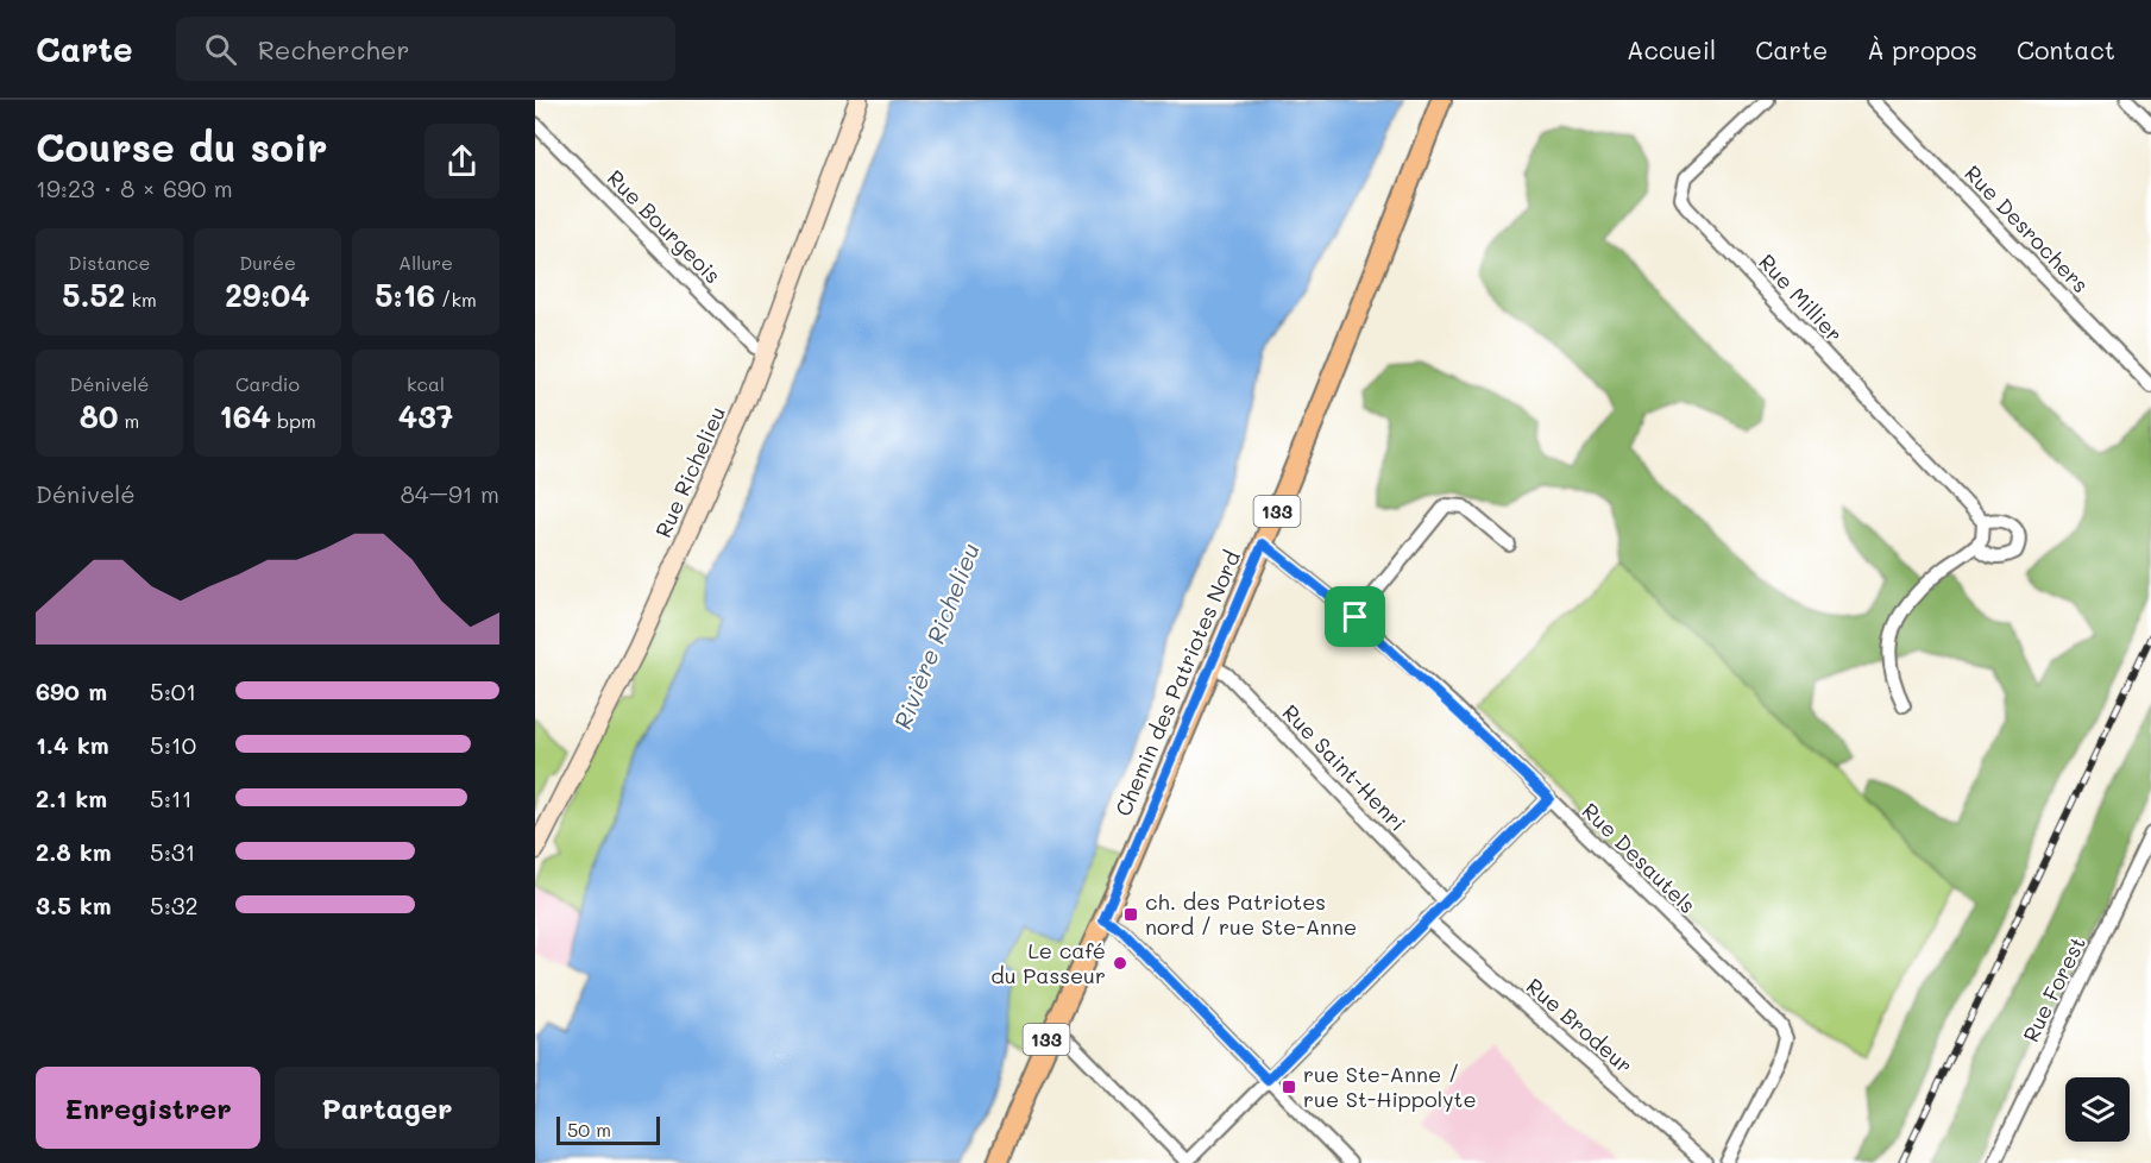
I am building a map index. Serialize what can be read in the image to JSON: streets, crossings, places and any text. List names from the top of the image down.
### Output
{
  "streets": {
    "main road": ["Rue Richelieu", "133", "Chemin des Patriotes Nord"],
    "street": [
      "Rue Bourgeois",
      "Rue Desrochers",
      "Rue Millier",
      "Rue Saint-Henri",
      "Rue Desautels",
      "Rue Forest",
      "Rue Brodeur"
    ]
  },
  "crossings": [
    ["Rue Bourgeois", "Rue Richelieu"],
    ["Chemin des Patriotes Nord", "Rue Saint-Henri"],
    ["Chemin des Patriotes Nord", "Rue Desautels"]
  ],
  "water": ["Rivière Richelieu"],
  "places": {
    "transit": ["ch. des Patriotes nord / rue Ste-Anne", "rue Ste-Anne / rue St-Hippolyte"],
    "other": ["Le café du Passeur"]
  },
  "scale_bar": "50 m",
  "page": {
    "header": "Carte",
    "search": "Rechercher",
    "nav": [
      "Accueil",
      "Carte",
      "À propos",
      "Contact"
    ],
    "heading": ["Course du soir", "19:23 · 8 × 690 m"],
    "stats": [
      ["Distance", "5.52 km"],
      ["Durée", "29:04"],
      ["Allure", "5:16 /km"],
      ["Dénivelé", "80 m"],
      ["Cardio", "164 bpm"],
      ["kcal", "437"]
    ],
    "chart": ["Dénivelé", "84–91 m"],
    "list": [
      {
        "name": "690 m",
        "note": "5:01"
      },
      {
        "name": "1.4 km",
        "note": "5:10"
      },
      {
        "name": "2.1 km",
        "note": "5:11"
      },
      {
        "name": "2.8 km",
        "note": "5:31"
      },
      {
        "name": "3.5 km",
        "note": "5:32"
      }
    ],
    "buttons": ["Enregistrer", "Partager"],
    "scale": "50 m"
  }
}
